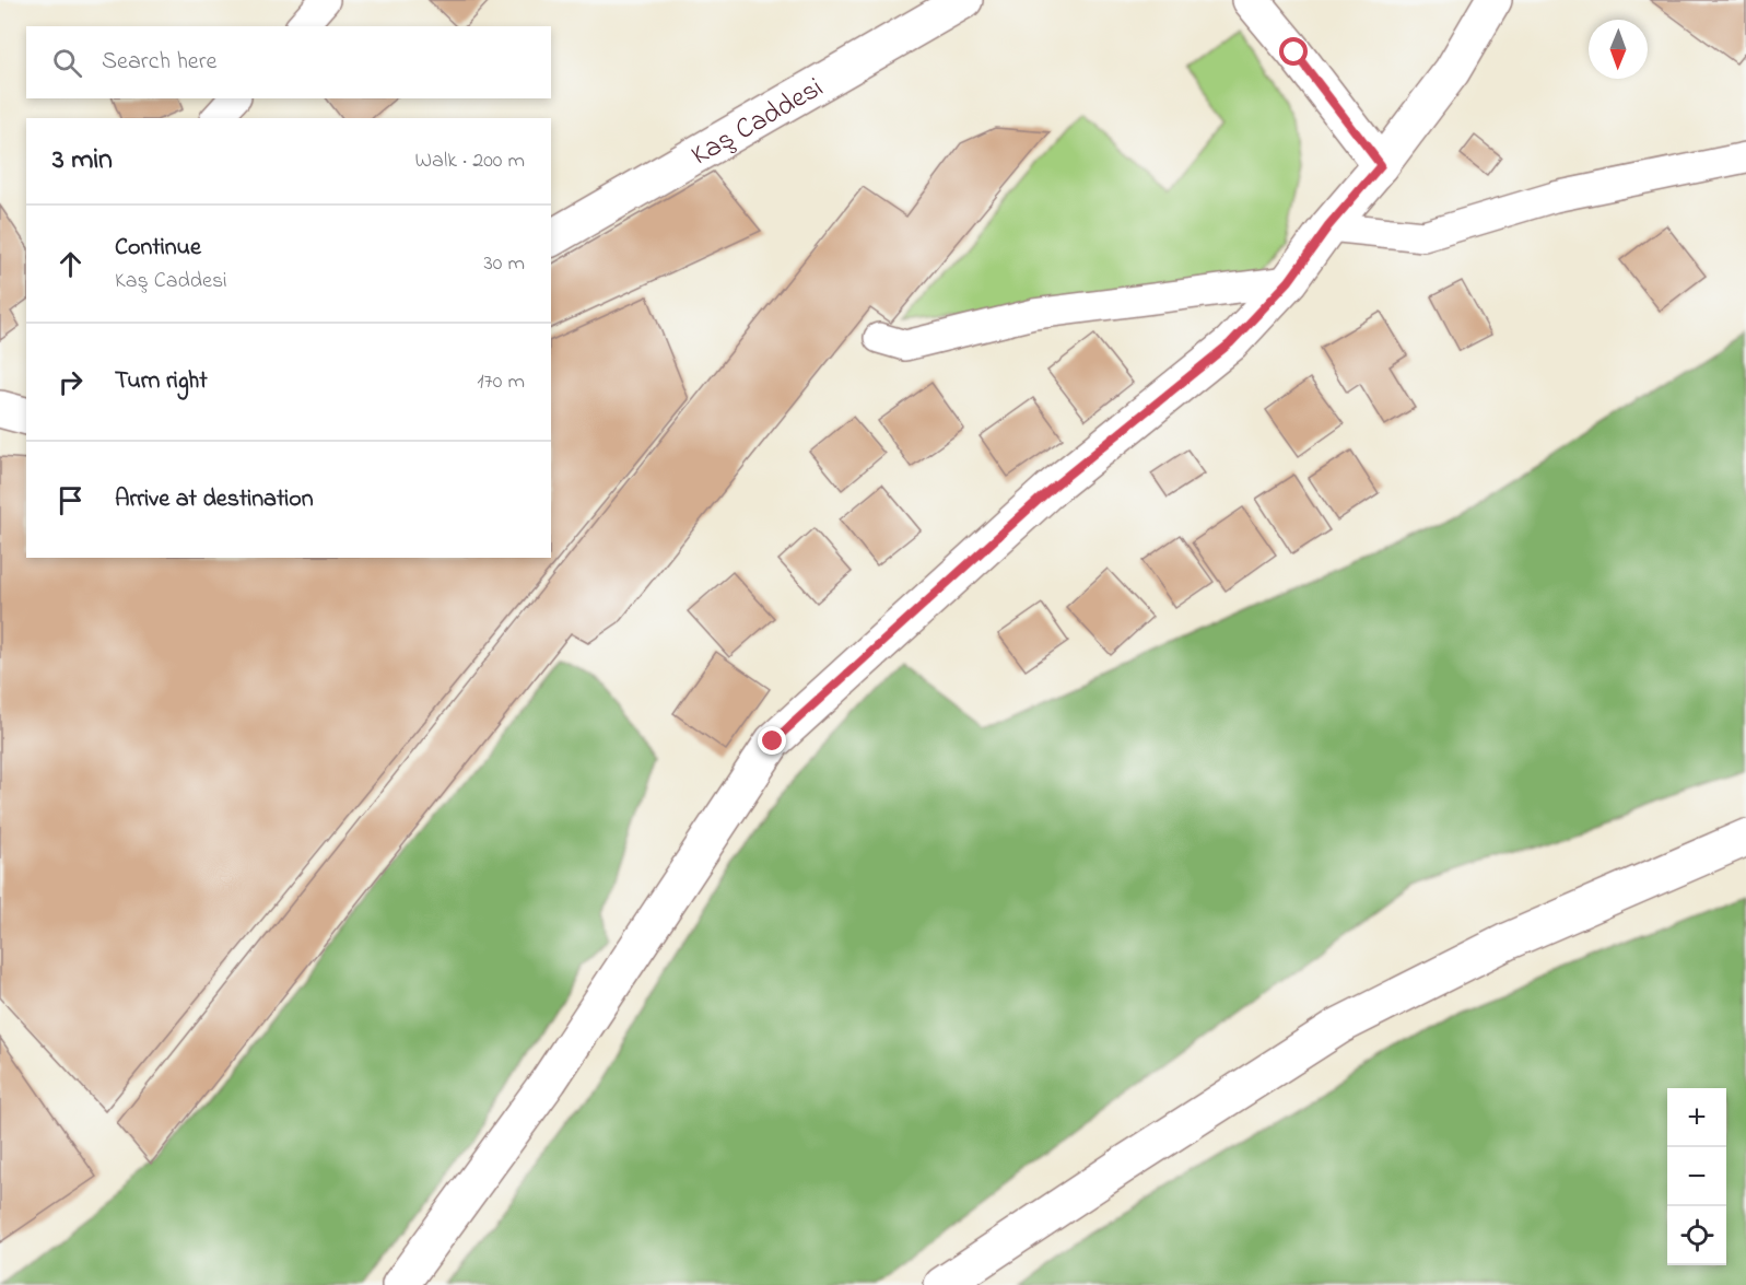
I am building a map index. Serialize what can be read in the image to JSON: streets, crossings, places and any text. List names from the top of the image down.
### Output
{
  "streets": {
    "main road": ["Kaş Caddesi"]
  },
  "north": "bottom",
  "page": {
    "search": "Search here",
    "heading": ["3 min", "Walk · 200 m"],
    "list": [
      ["Continue", "Kaş Caddesi", "30 m"],
      ["Turn right", "170 m"],
      "Arrive at destination"
    ],
    "map_buttons": ["+", "−"]
  }
}
